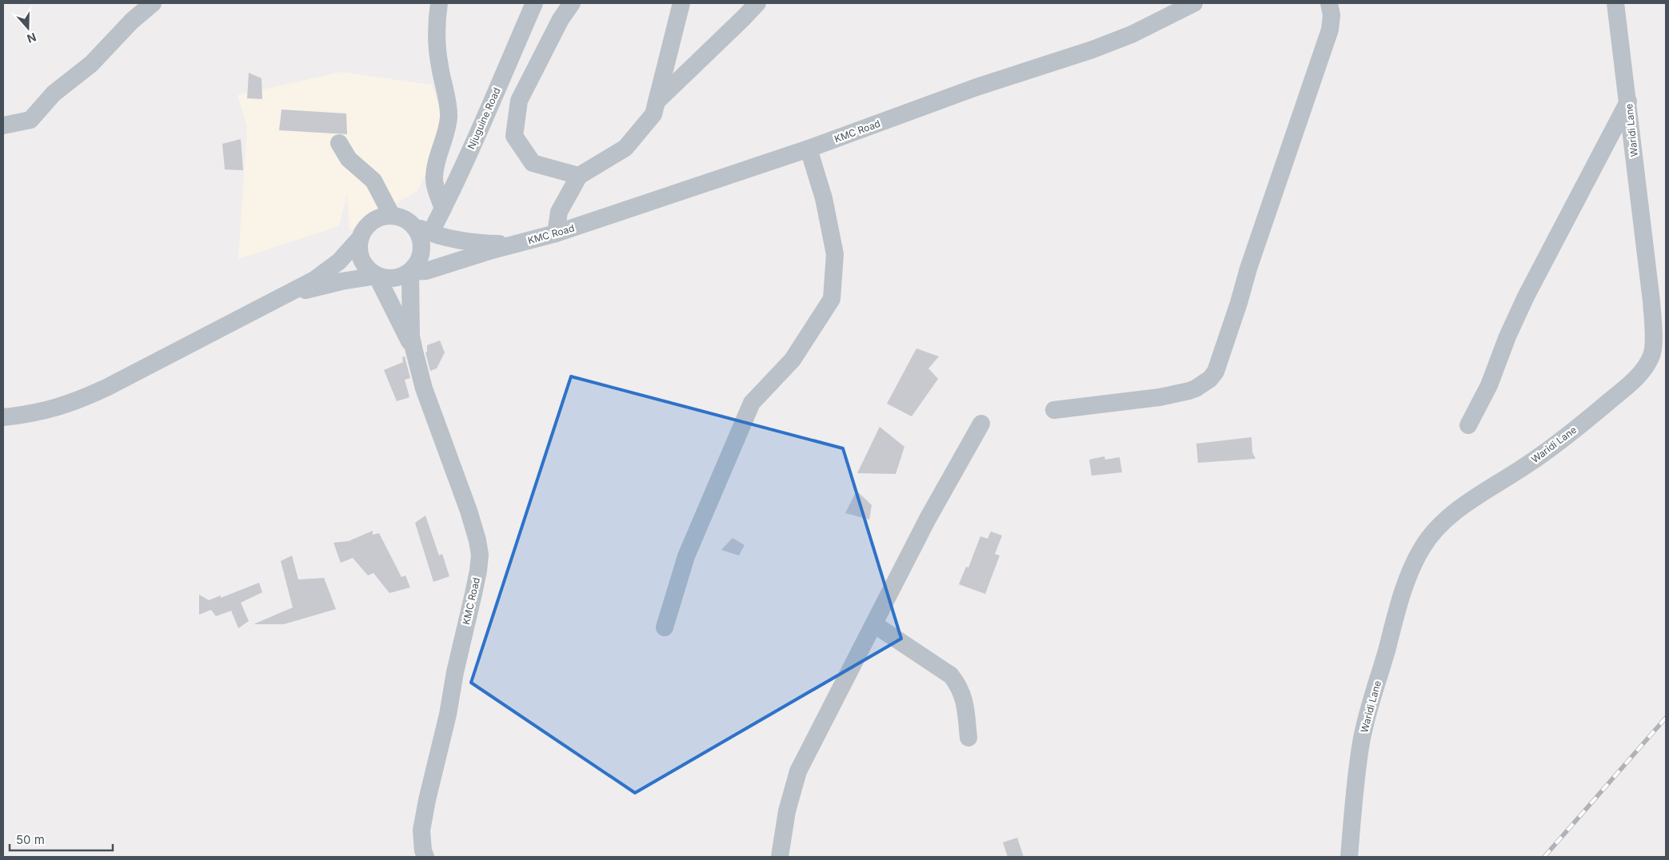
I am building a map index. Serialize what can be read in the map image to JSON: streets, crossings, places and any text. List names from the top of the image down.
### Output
{
  "streets": {
    "street": ["Njuguine Road", "Waridi Lane", "KMC Road"]
  },
  "crossings": [
    ["Njuguine Road", "KMC Road"]
  ],
  "scale_bar": "50 m",
  "north": "bottom"
}
